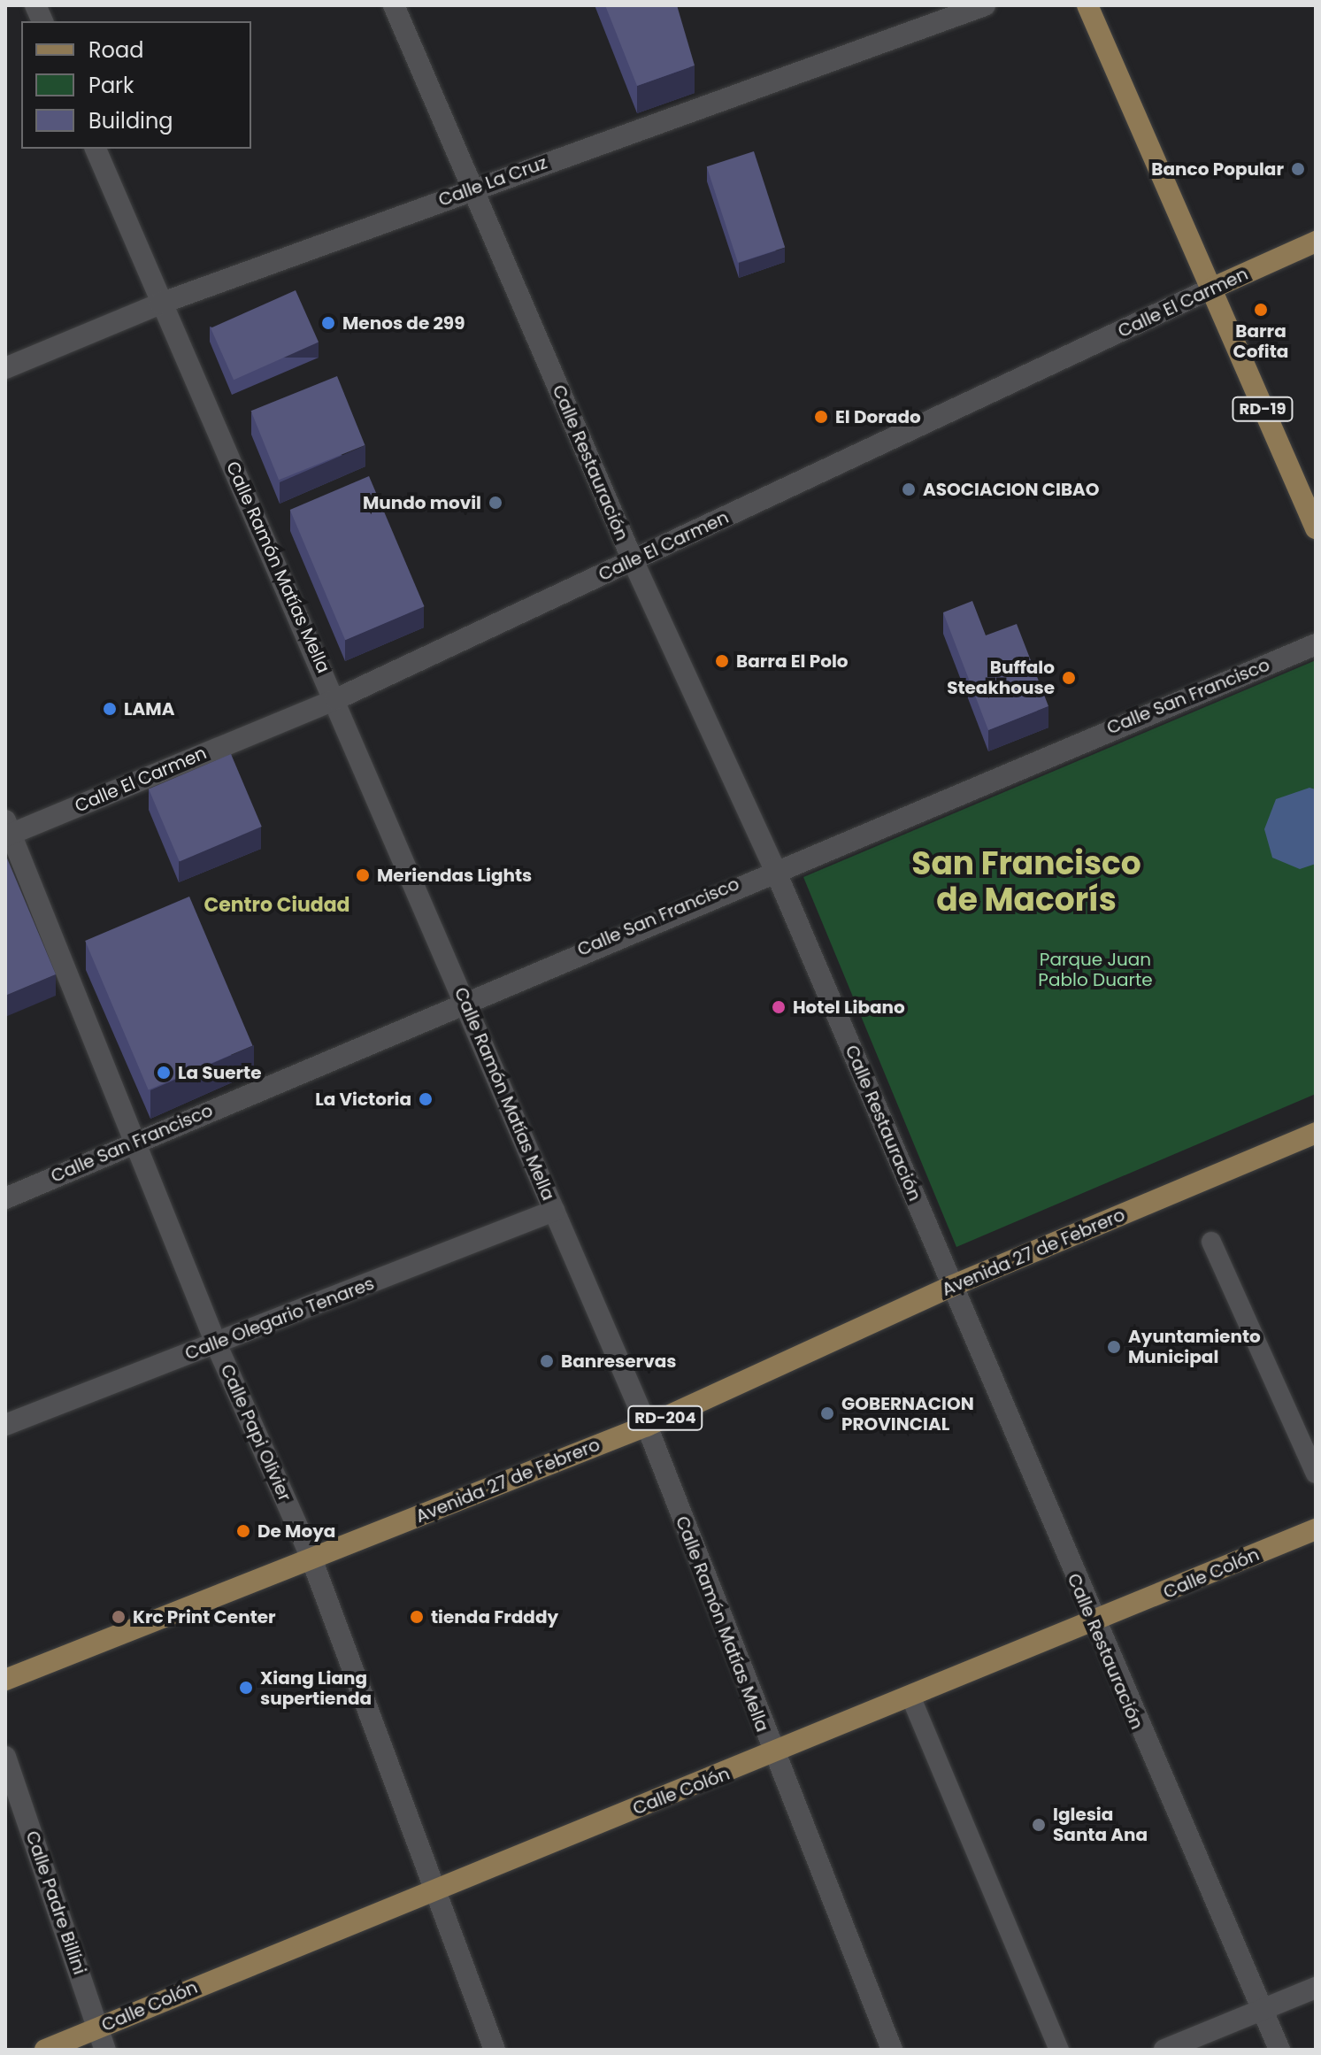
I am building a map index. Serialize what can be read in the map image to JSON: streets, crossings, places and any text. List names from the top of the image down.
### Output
{
  "streets": {
    "main road": [
      "Calle El Carmen",
      "RD-19",
      "Avenida 27 de Febrero",
      "RD-204",
      "Calle Colón"
    ],
    "street": [
      "Calle La Cruz",
      "Calle Restauración",
      "Calle Ramón Matías Mella",
      "Calle San Francisco",
      "Calle Olegario Tenares",
      "Calle Papi Olivier",
      "Calle Padre Billini"
    ]
  },
  "crossings": [
    ["Calle La Cruz", "Calle Restauración"],
    ["Calle La Cruz", "Calle Ramón Matías Mella"],
    ["Calle El Carmen", "RD-19"],
    ["Calle El Carmen", "Calle Restauración"],
    ["Calle El Carmen", "Calle Ramón Matías Mella"],
    ["Calle El Carmen", "Calle Papi Olivier"],
    ["Calle Restauración", "Calle San Francisco"],
    ["Calle Restauración", "Avenida 27 de Febrero"],
    ["Calle Restauración", "Calle Colón"],
    ["Calle Ramón Matías Mella", "Calle San Francisco"],
    ["Calle Ramón Matías Mella", "Avenida 27 de Febrero"],
    ["Calle Ramón Matías Mella", "Calle Olegario Tenares"],
    ["Calle Ramón Matías Mella", "Calle Colón"],
    ["Calle San Francisco", "Calle Papi Olivier"],
    ["Avenida 27 de Febrero", "Calle Papi Olivier"],
    ["Calle Olegario Tenares", "Calle Papi Olivier"],
    ["Calle Papi Olivier", "Calle Colón"],
    ["Calle Colón", "Calle Padre Billini"]
  ],
  "districts": ["San Francisco de Macorís", "Centro Ciudad"],
  "parks": ["Parque Juan Pablo Duarte"],
  "places": [
    "Banco Popular",
    "Barra Cofita",
    "Menos de 299",
    "El Dorado",
    "ASOCIACION CIBAO",
    "Mundo movil",
    "Barra El Polo",
    "Buffalo Steakhouse",
    "LAMA",
    "Meriendas Lights",
    "Hotel Libano",
    "La Suerte",
    "La Victoria",
    "Ayuntamiento Municipal",
    "Banreservas",
    "GOBERNACION PROVINCIAL",
    "De Moya",
    "Krc Print Center",
    "tienda Frdddy",
    "Xiang Liang supertienda",
    "Iglesia Santa Ana"
  ],
  "legend": ["Road", "Park", "Building"]
}
